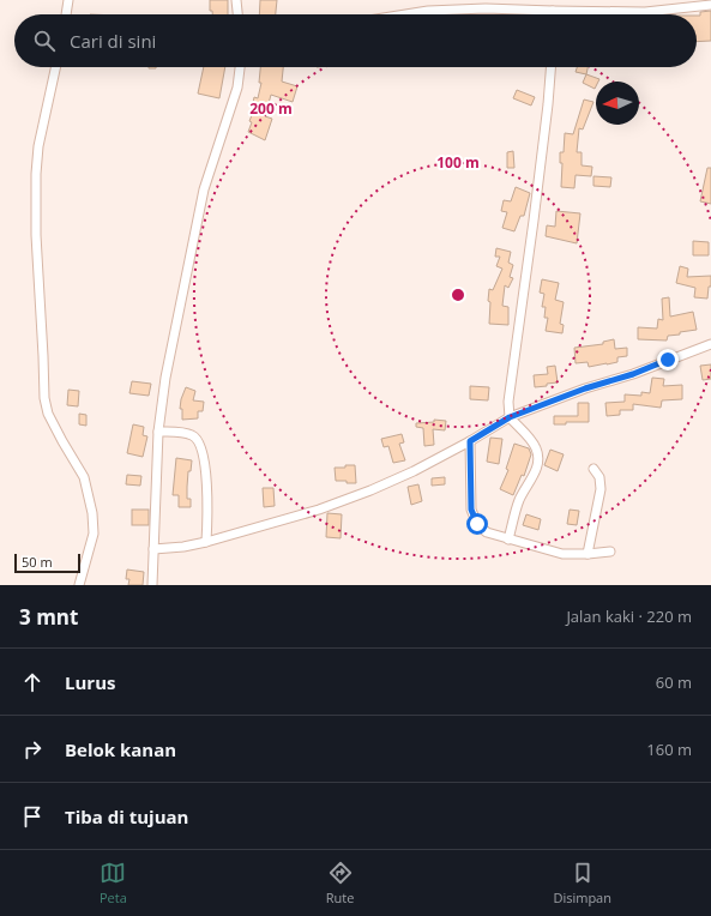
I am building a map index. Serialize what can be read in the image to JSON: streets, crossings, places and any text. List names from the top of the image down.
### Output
{
  "scale_bar": "50 m",
  "north": "left",
  "page": {
    "search": "Cari di sini",
    "scale": "50 m",
    "heading": ["3 mnt", "Jalan kaki · 220 m"],
    "list": [
      ["Lurus", "60 m"],
      ["Belok kanan", "160 m"],
      "Tiba di tujuan"
    ],
    "nav": ["Peta", "Rute", "Disimpan"]
  },
  "rings": ["200 m", "100 m"]
}
